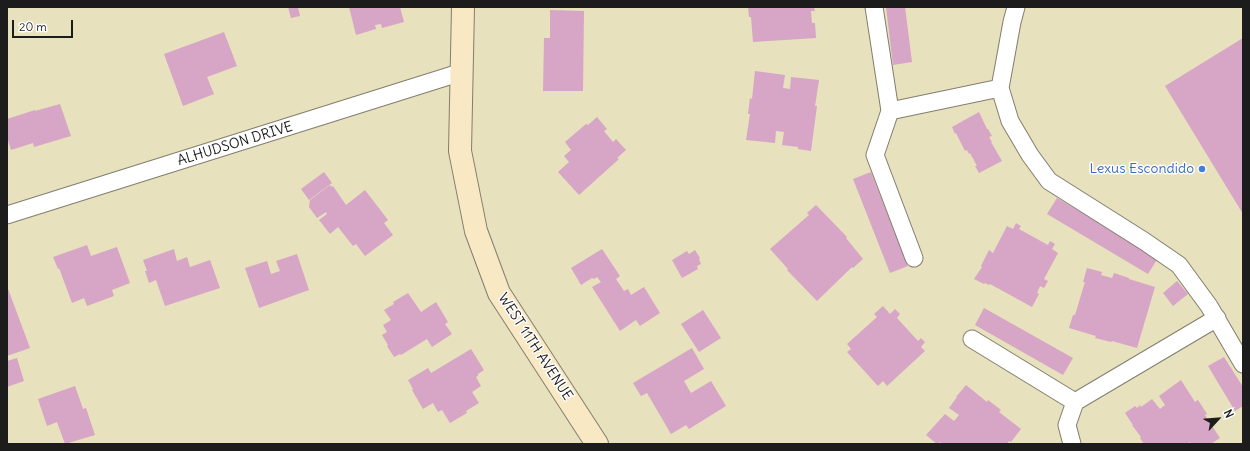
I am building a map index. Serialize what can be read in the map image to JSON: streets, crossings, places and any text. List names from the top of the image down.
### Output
{
  "streets": {
    "street": ["ALHUDSON DRIVE", "WEST 11TH AVENUE"]
  },
  "crossings": [
    ["ALHUDSON DRIVE", "WEST 11TH AVENUE"]
  ],
  "places": ["Lexus Escondido"],
  "scale_bar": "20 m",
  "north": "top right"
}
